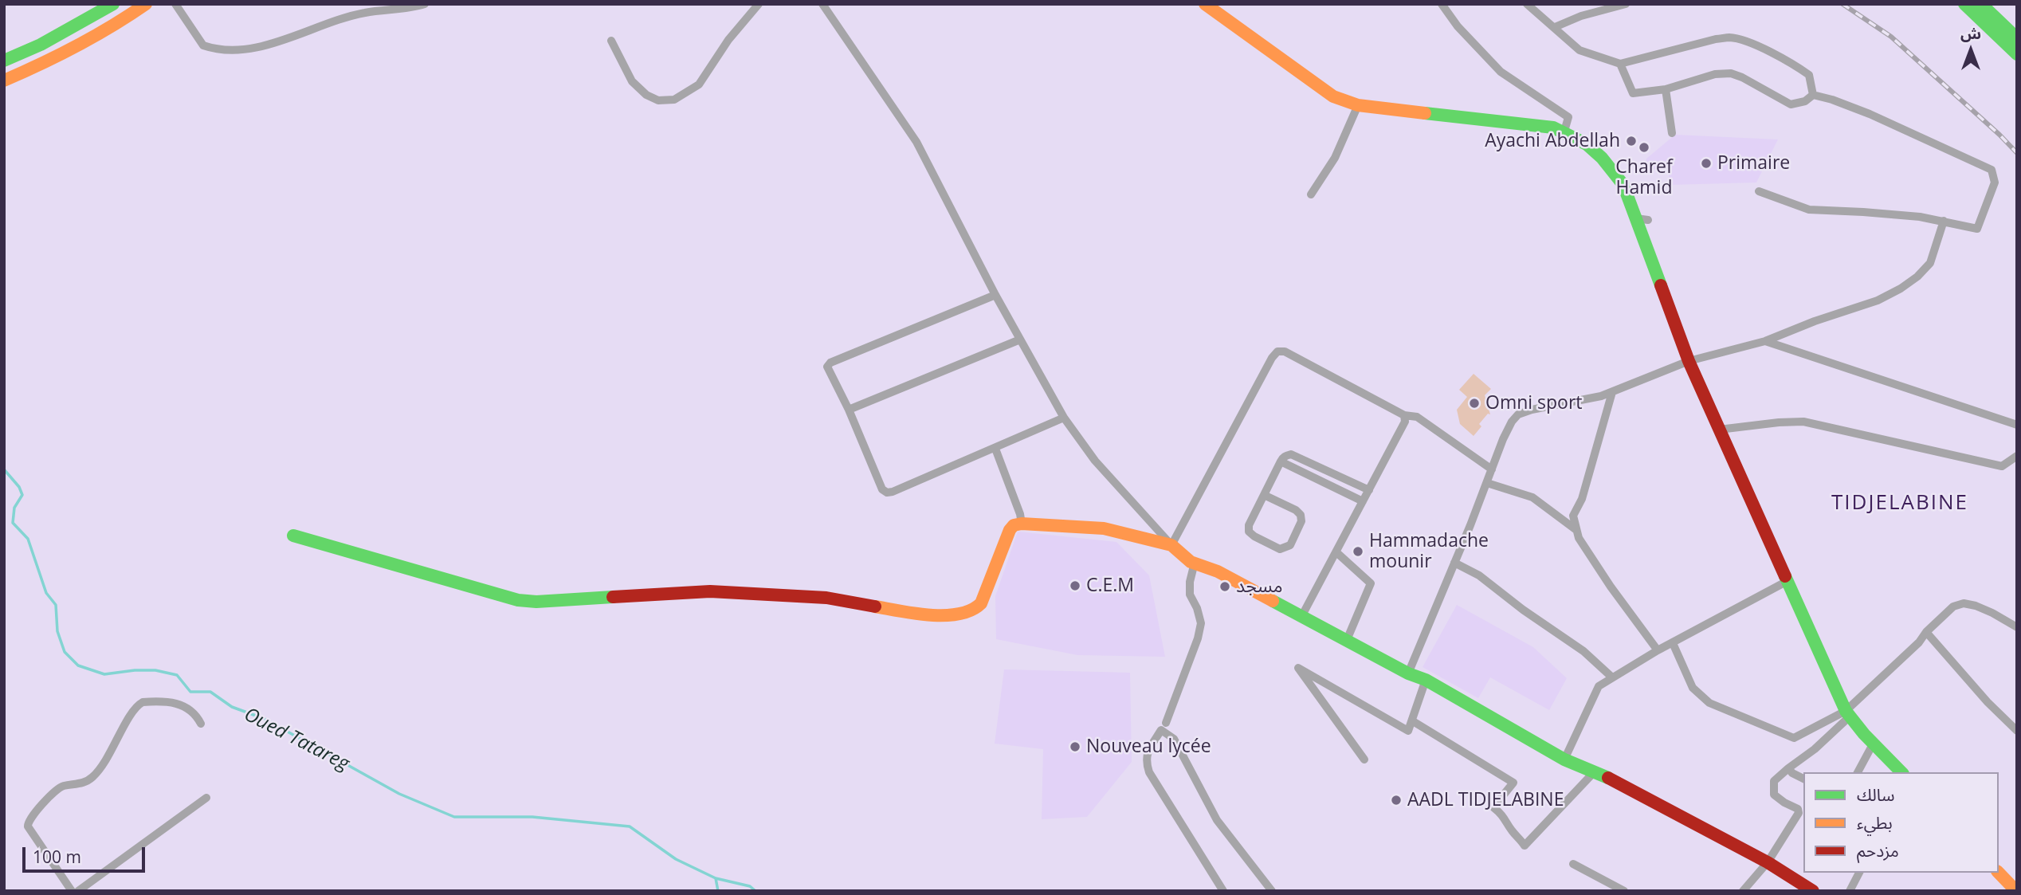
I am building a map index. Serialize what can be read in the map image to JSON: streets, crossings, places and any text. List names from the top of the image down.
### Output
{
  "districts": ["TIDJELABINE"],
  "water": ["Oued Tatareg"],
  "places": [
    "Ayachi Abdellah",
    "Charef Hamid",
    "Primaire",
    "Omni sport",
    "Hammadache mounir",
    "C.E.M",
    "مسجد",
    "Nouveau lycée",
    "AADL TIDJELABINE"
  ],
  "legend": ["سالك", "بطيء", "مزدحم"],
  "scale_bar": "100 m",
  "north": "top"
}
